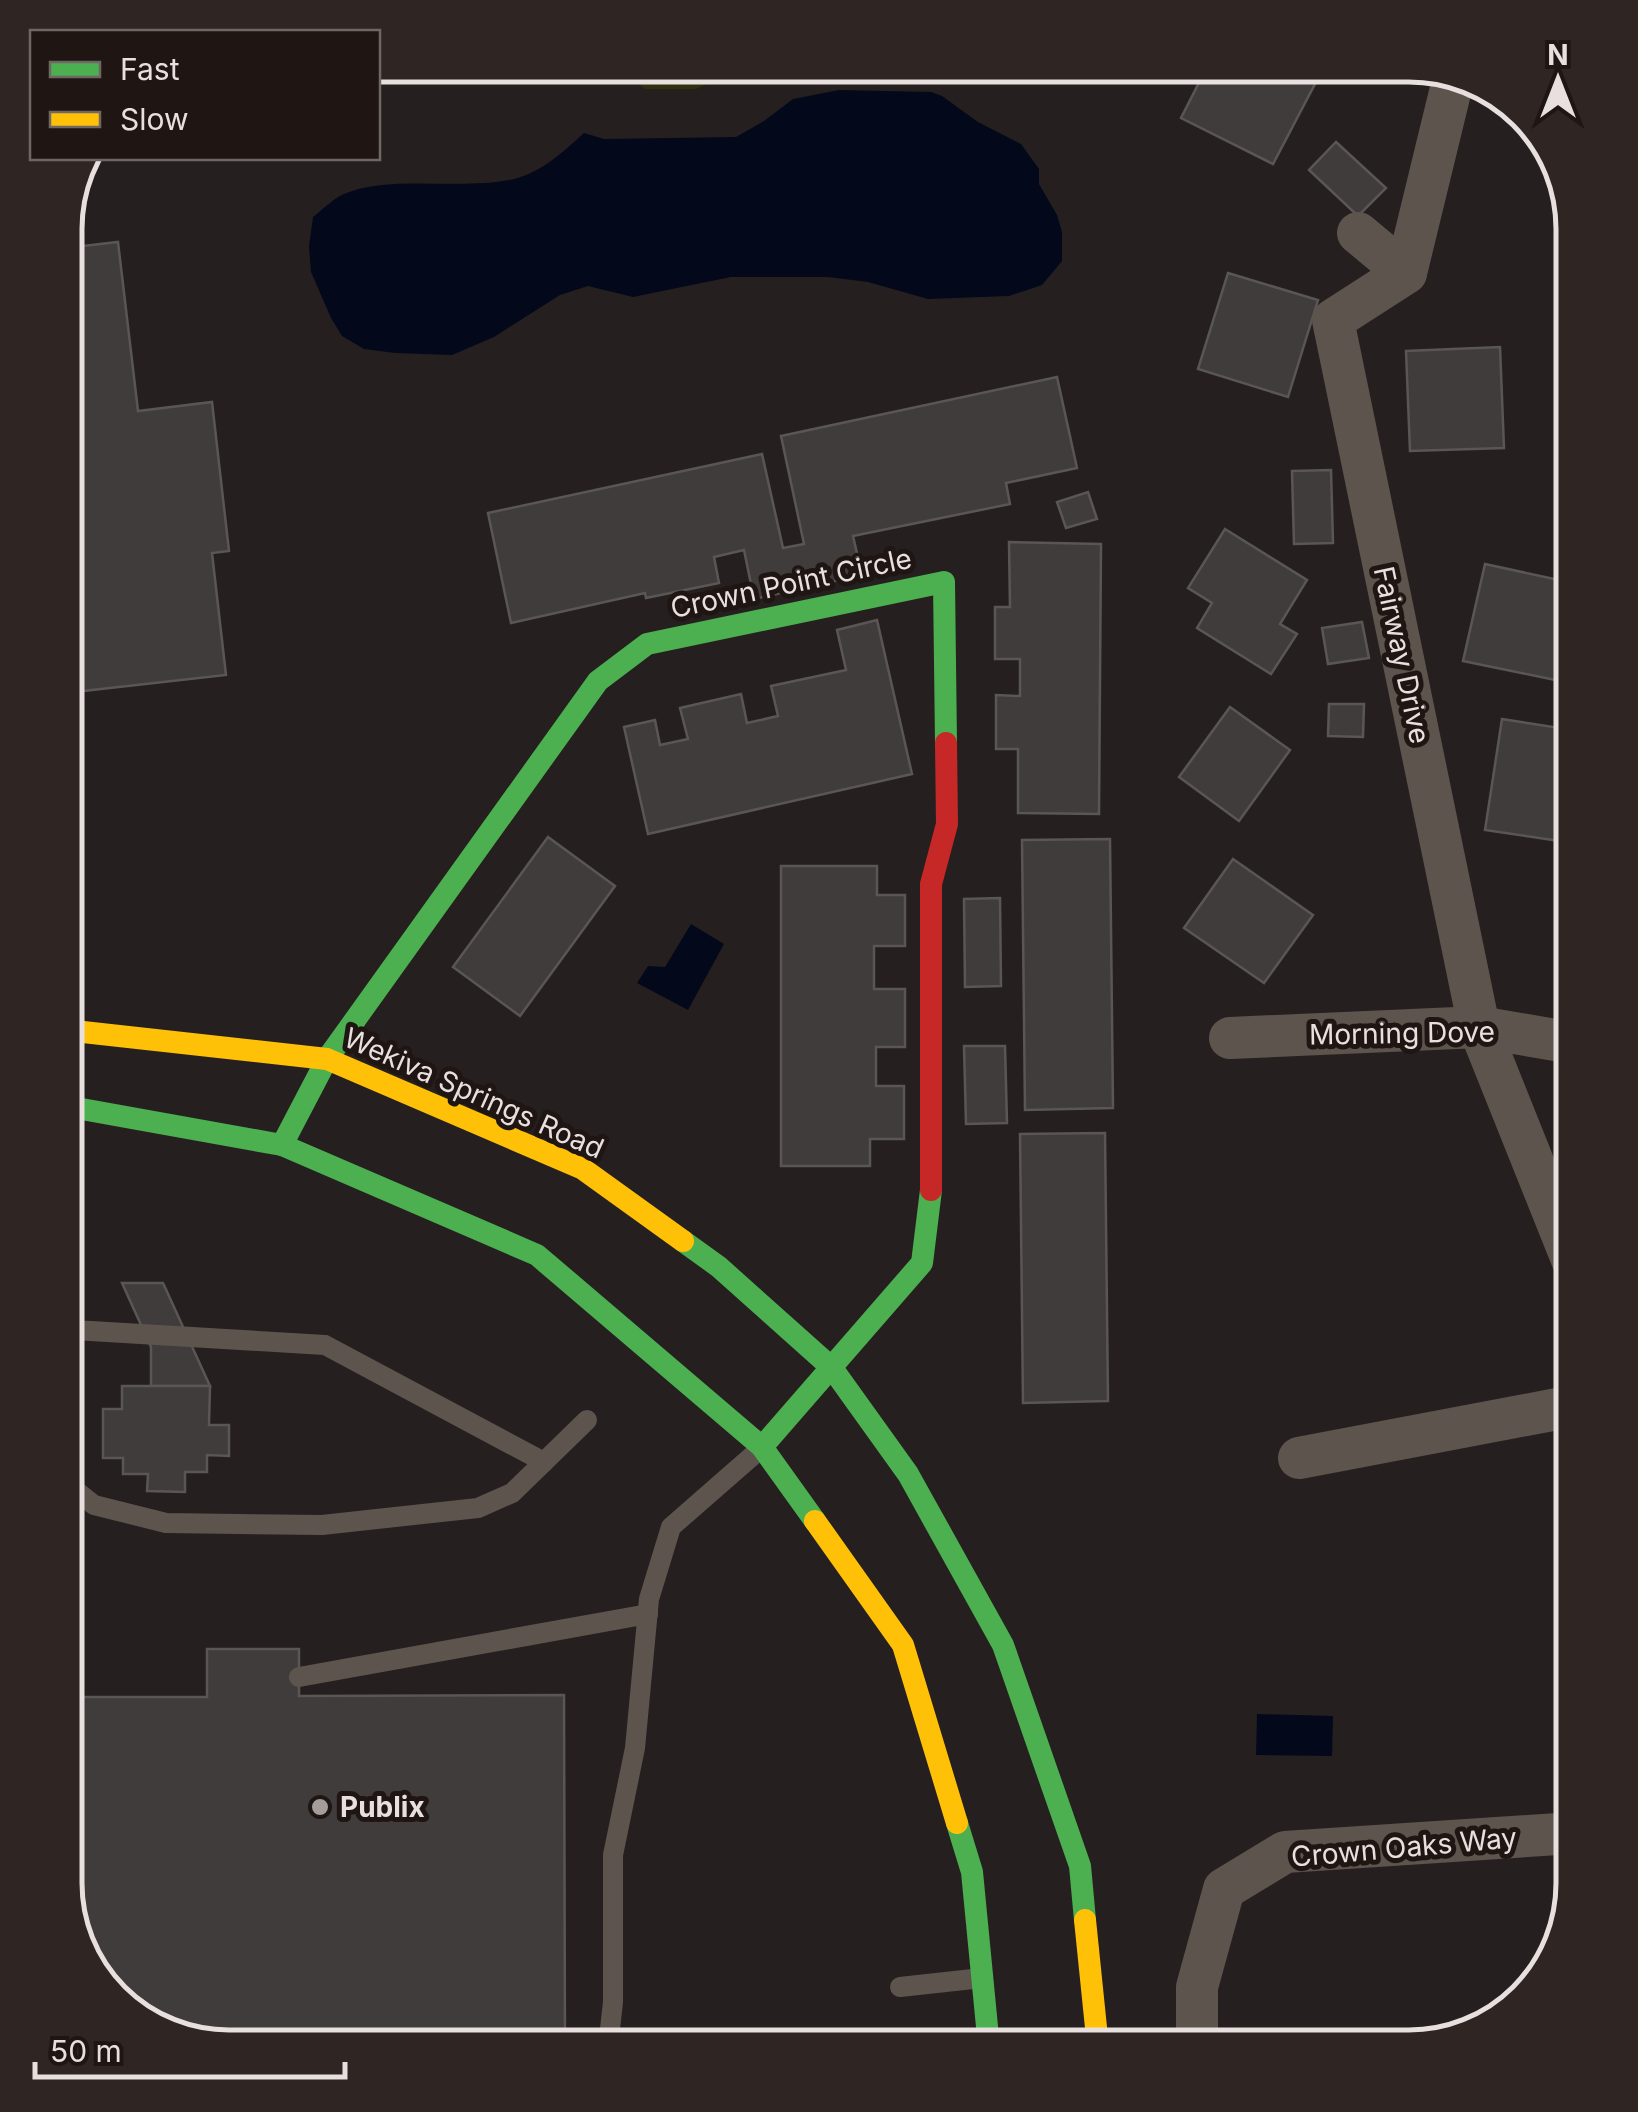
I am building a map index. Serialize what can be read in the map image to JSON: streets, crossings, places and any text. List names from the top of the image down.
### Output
{
  "streets": {
    "main road": ["Crown Point Circle", "Wekiva Springs Road"],
    "street": ["Fairway Drive", "Morning Dove", "Crown Oaks Way"]
  },
  "crossings": [
    ["Crown Point Circle", "Wekiva Springs Road"],
    ["Fairway Drive", "Morning Dove"]
  ],
  "places": ["Publix"],
  "legend": ["Fast", "Slow"],
  "scale_bar": "50 m",
  "north": "top"
}
